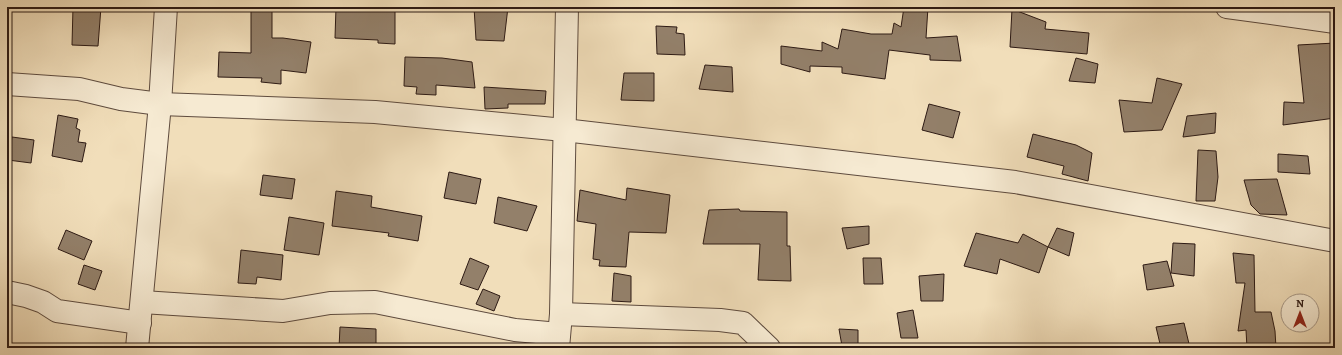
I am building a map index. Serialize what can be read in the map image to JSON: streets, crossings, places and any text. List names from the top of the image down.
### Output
{
  "north": "top"
}
